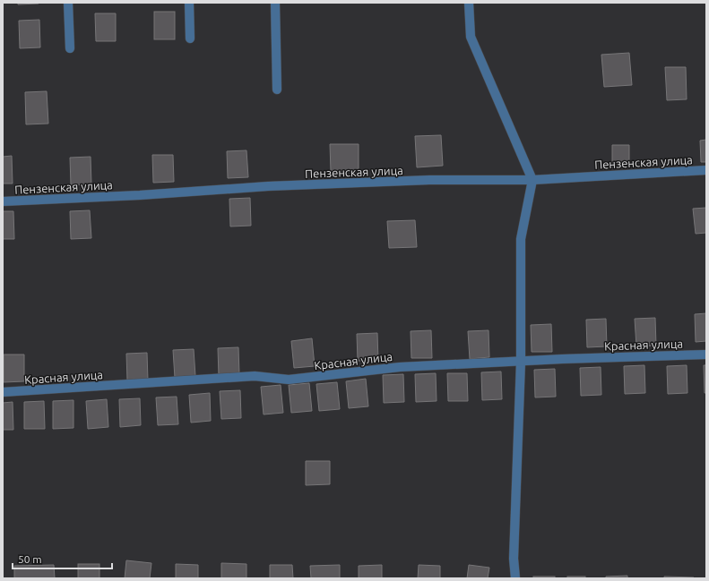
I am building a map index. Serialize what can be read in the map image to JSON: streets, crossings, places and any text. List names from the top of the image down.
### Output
{
  "streets": {
    "street": ["Пензенская улица", "Красная улица"]
  },
  "scale_bar": "50 m"
}
